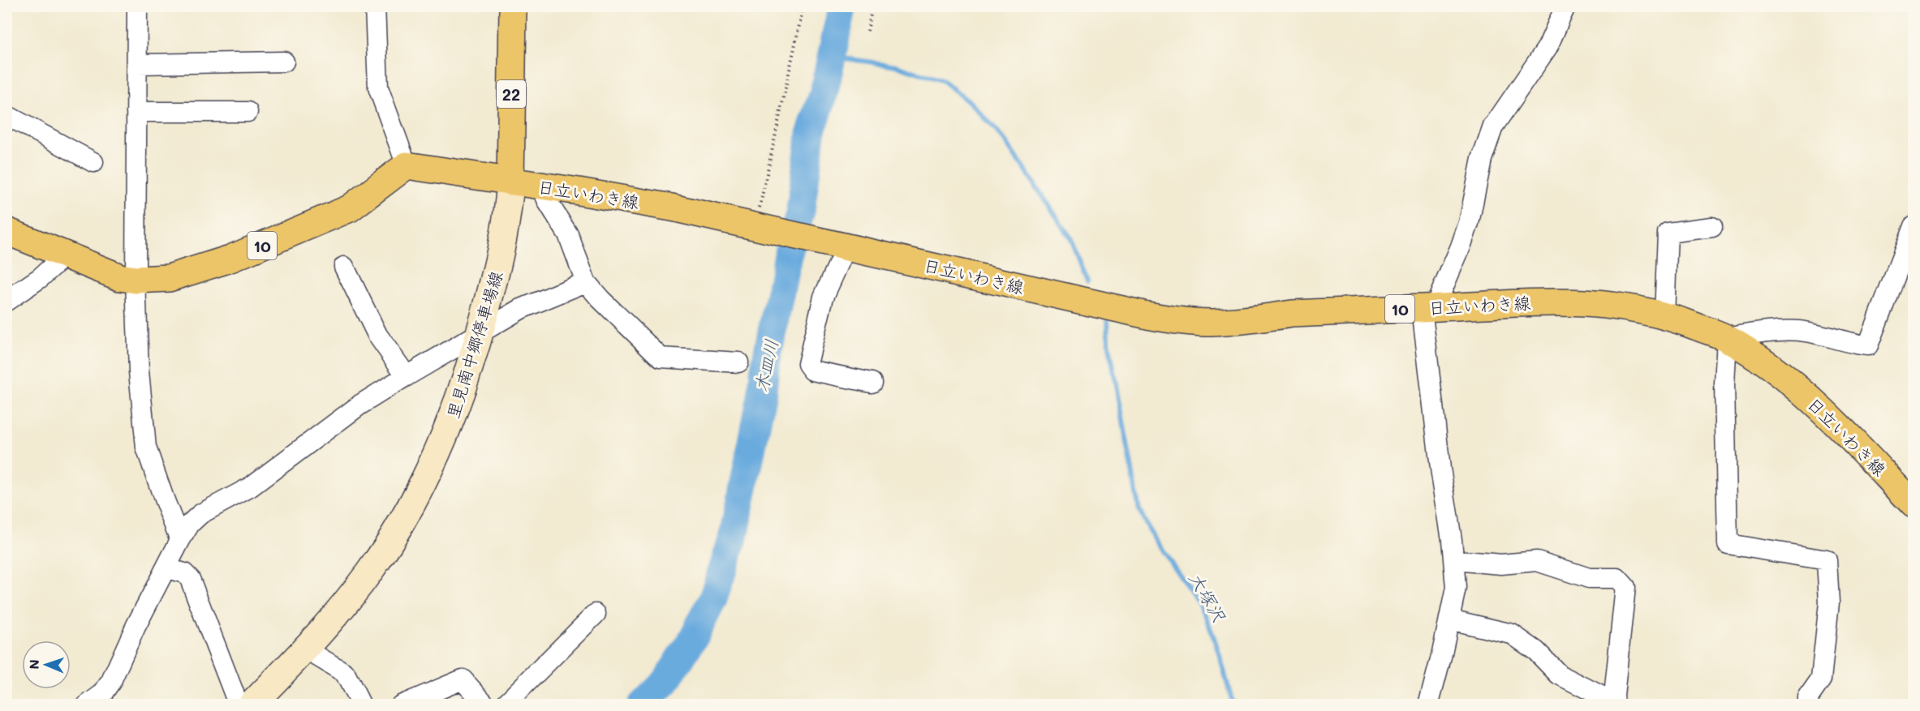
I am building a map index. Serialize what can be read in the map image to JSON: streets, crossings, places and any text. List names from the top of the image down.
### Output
{
  "streets": {
    "main road": [
      "22",
      "日立いわき線",
      "10",
      "里見南中郷停車場線"
    ]
  },
  "crossings": [
    ["22", "日立いわき線"],
    ["22", "里見南中郷停車場線"],
    ["日立いわき線", "10"],
    ["日立いわき線", "里見南中郷停車場線"]
  ],
  "water": ["木皿川", "大塚沢"],
  "north": "left"
}
